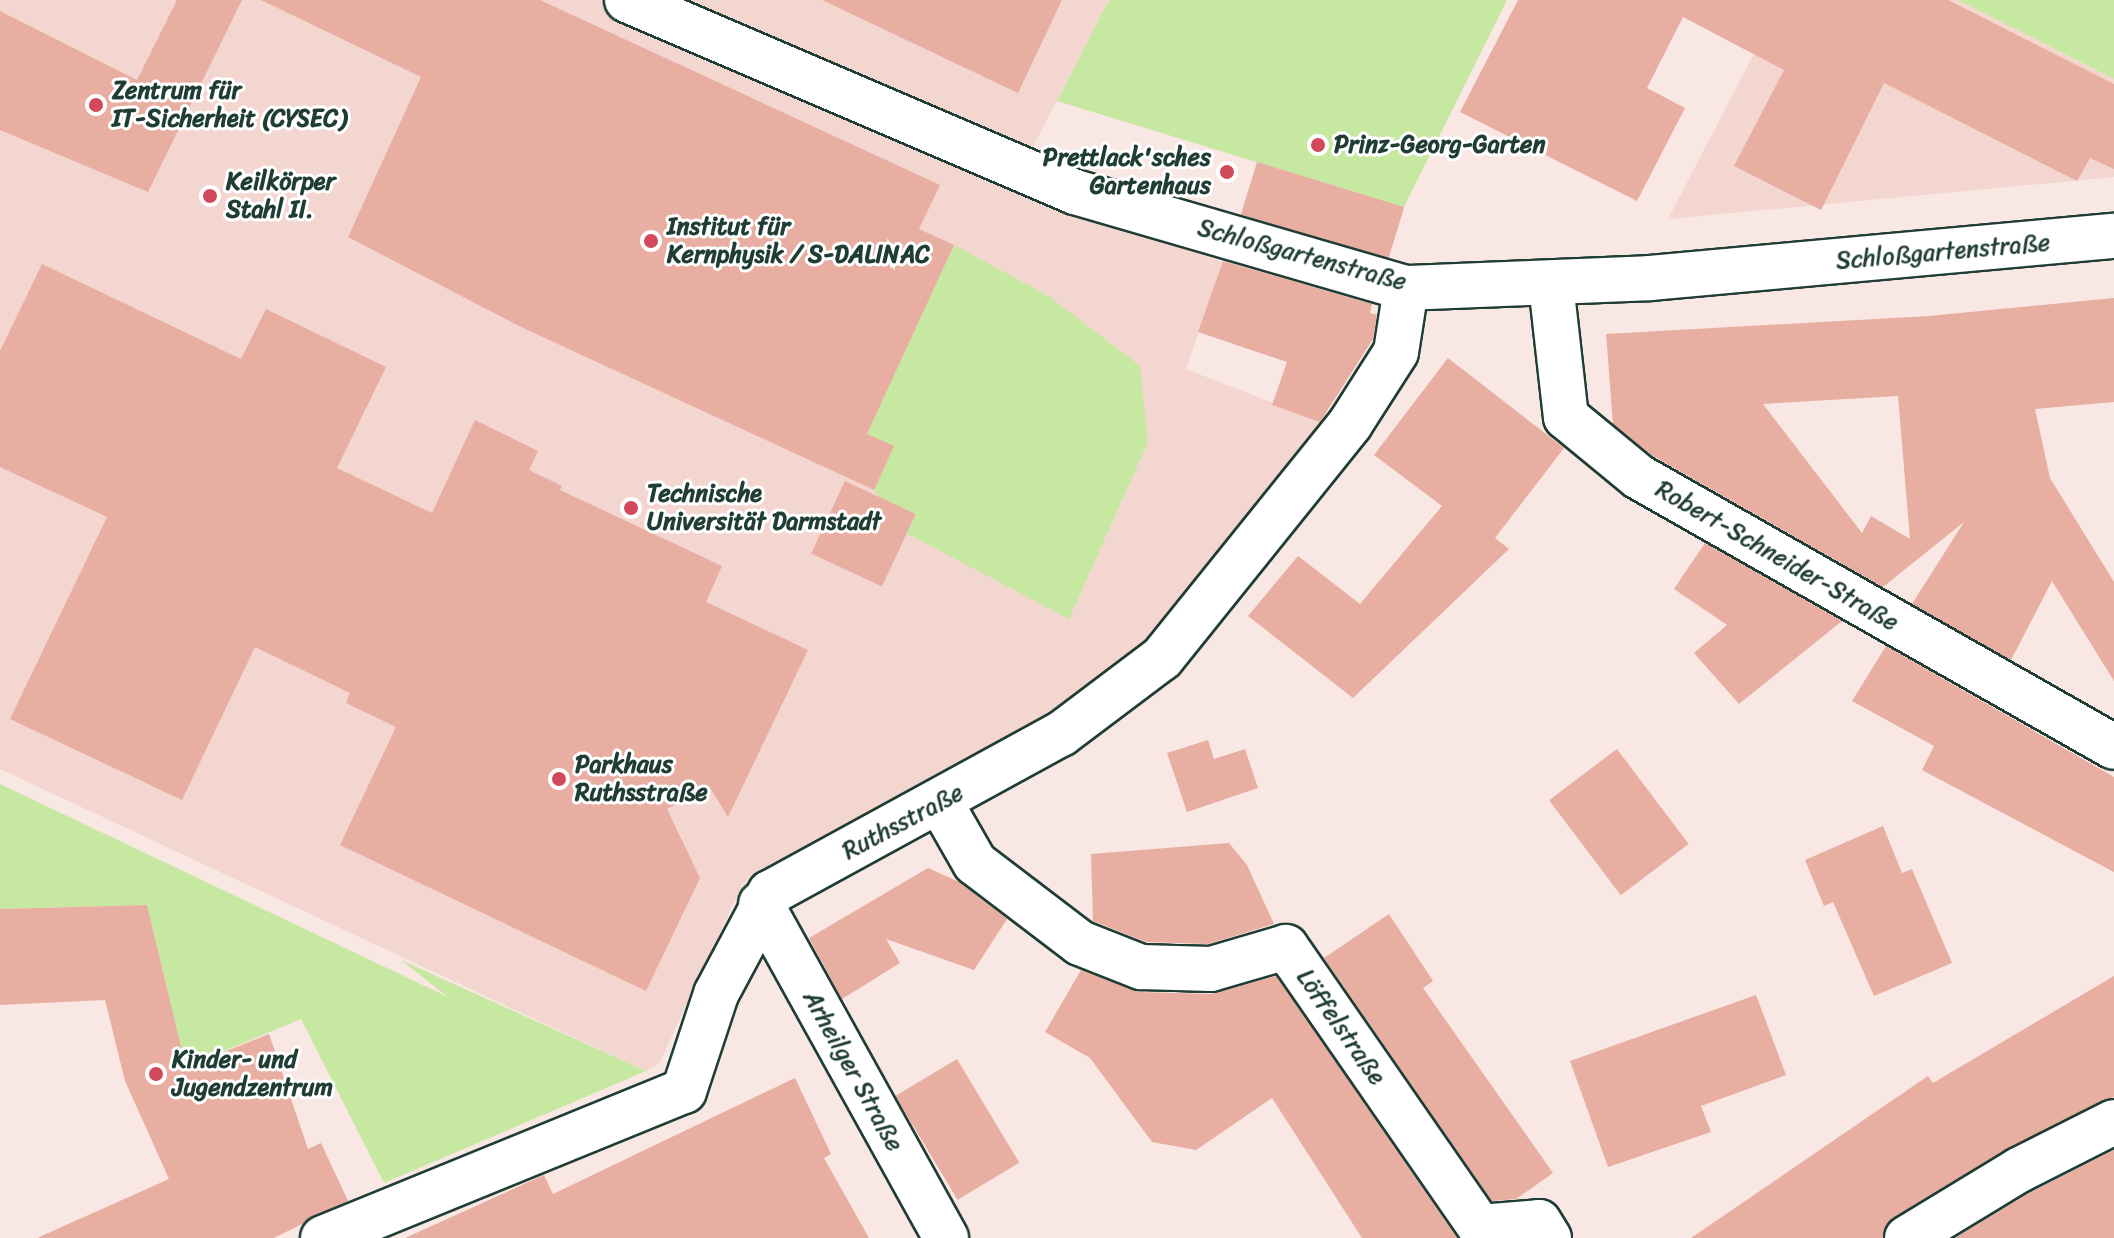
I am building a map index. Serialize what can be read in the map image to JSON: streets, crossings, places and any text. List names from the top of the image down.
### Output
{
  "streets": {
    "street": [
      "Schloßgartenstraße",
      "Robert-Schneider-Straße",
      "Ruthsstraße",
      "Löffelstraße",
      "Arheilger Straße"
    ]
  },
  "crossings": [
    ["Schloßgartenstraße", "Robert-Schneider-Straße"],
    ["Schloßgartenstraße", "Ruthsstraße"],
    ["Ruthsstraße", "Löffelstraße"],
    ["Ruthsstraße", "Arheilger Straße"]
  ],
  "places": [
    "Zentrum für IT-Sicherheit (CYSEC)",
    "Prinz-Georg-Garten",
    "Prettlack'sches Gartenhaus",
    "Keilkörper Stahl II.",
    "Institut für Kernphysik / S-DALINAC",
    "Technische Universität Darmstadt",
    "Parkhaus Ruthsstraße",
    "Kinder- und Jugendzentrum"
  ]
}
